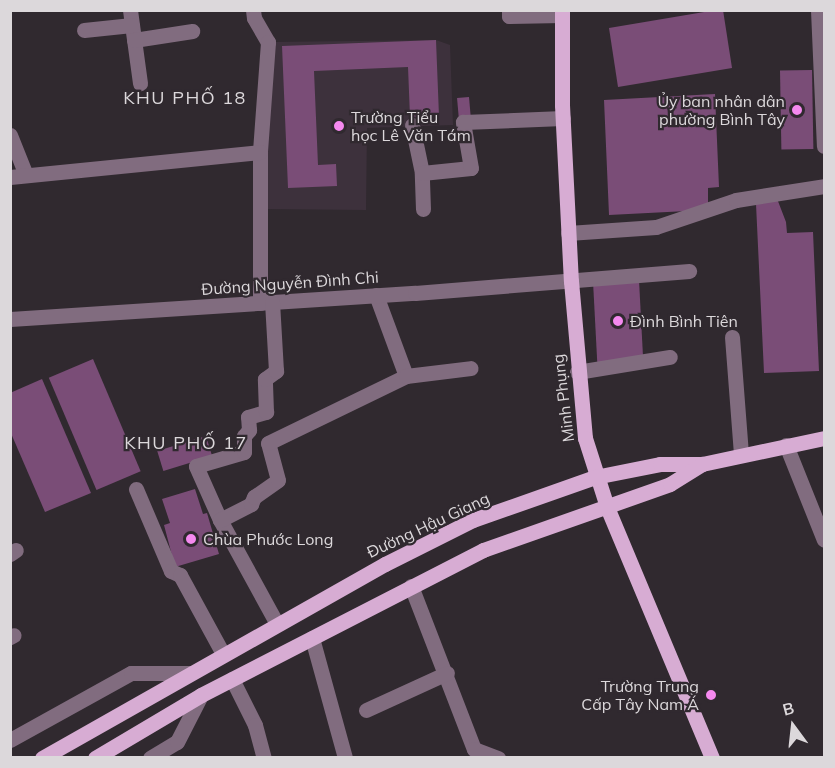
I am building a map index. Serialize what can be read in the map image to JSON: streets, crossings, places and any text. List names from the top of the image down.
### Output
{
  "streets": {
    "main road": ["Minh Phụng", "Đường Hậu Giang"],
    "street": ["Đường Nguyễn Đình Chi"]
  },
  "crossings": [
    ["Đường Nguyễn Đình Chi", "Minh Phụng"],
    ["Minh Phụng", "Đường Hậu Giang"]
  ],
  "districts": ["KHU PHỐ 18", "KHU PHỐ 17"],
  "places": [
    "Ủy ban nhân dân phường Bình Tây",
    "Trường Tiểu học Lê Văn Tám",
    "Đình Bình Tiên",
    "Chùa Phước Long",
    "Trường Trung Cấp Tây Nam Á"
  ],
  "north": "top"
}
